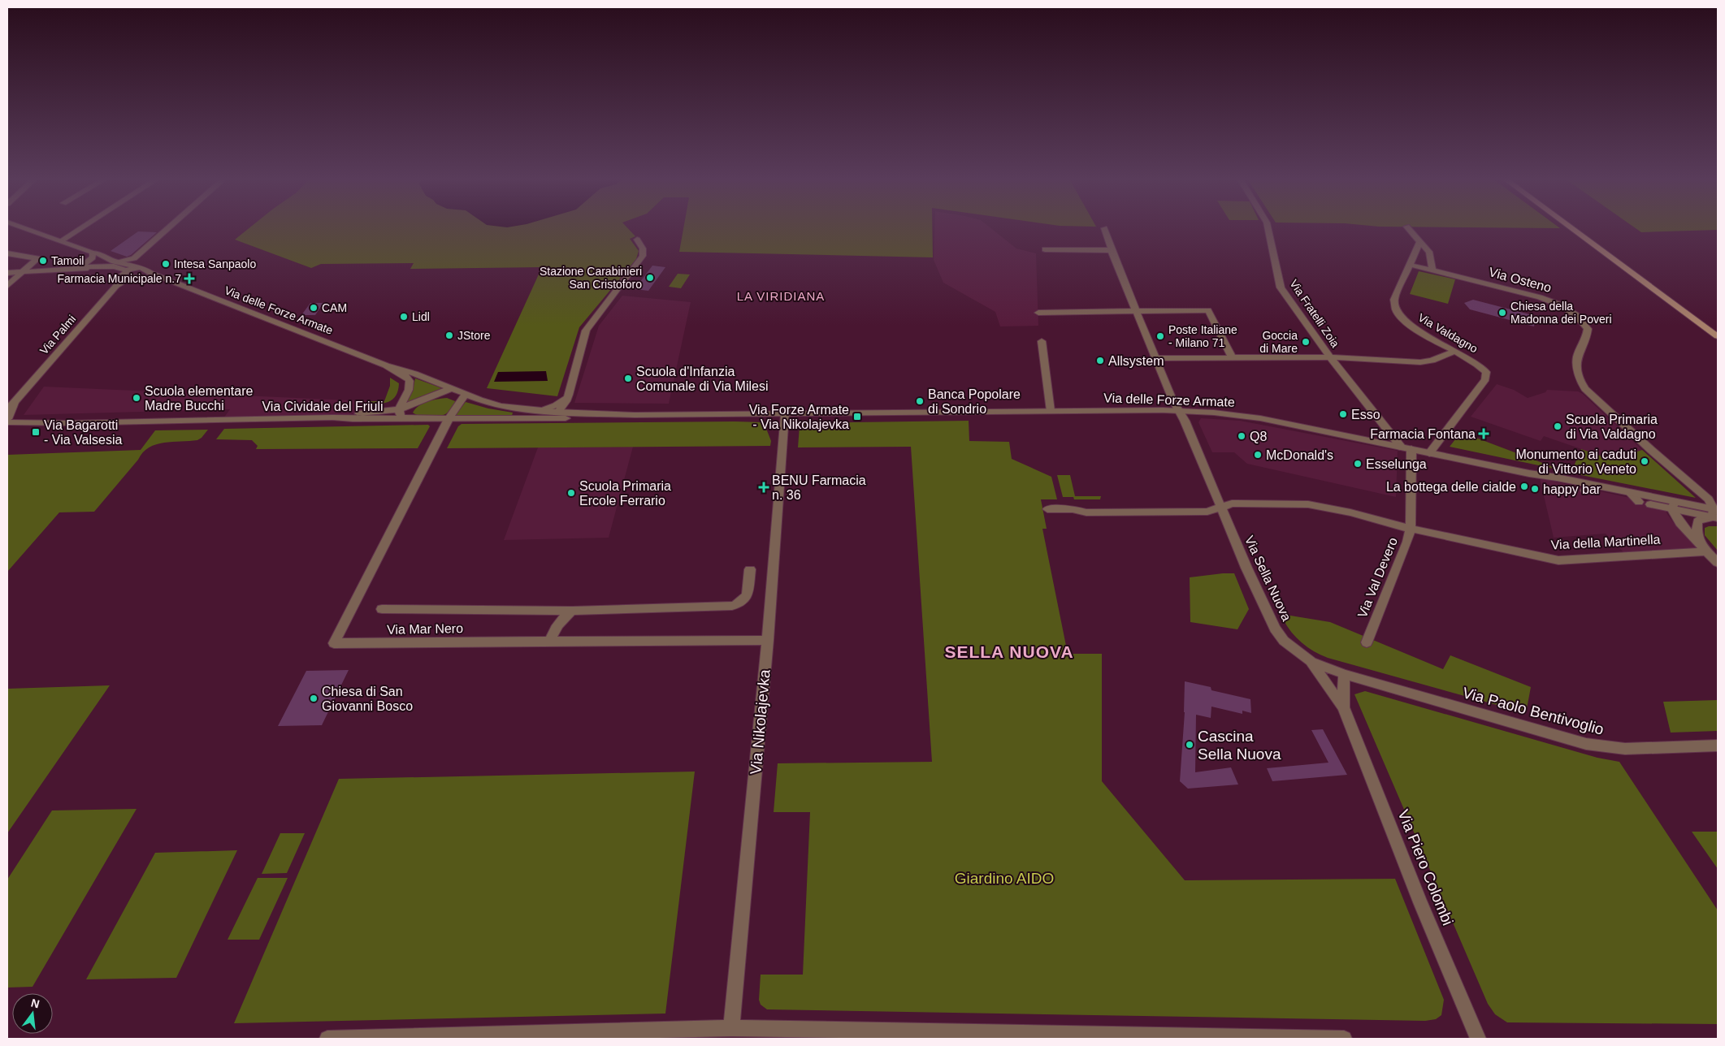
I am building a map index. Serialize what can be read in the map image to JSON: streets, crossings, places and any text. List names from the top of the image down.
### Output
{
  "streets": {
    "street": [
      "Via Osteno",
      "Via delle Forze Armate",
      "Via Fratelli Zoia",
      "Via Valdagno",
      "Via Palmi",
      "Via Cividale del Friuli",
      "Via della Martinella",
      "Via Val Devero",
      "Via Sella Nuova",
      "Via Mar Nero",
      "Via Paolo Bentivoglio",
      "Via Nikolajevka",
      "Via Piero Colombi"
    ]
  },
  "crossings": [
    ["Via Osteno", "Via delle Forze Armate"],
    ["Via Osteno", "Via Valdagno"],
    ["Via delle Forze Armate", "Via Fratelli Zoia"],
    ["Via delle Forze Armate", "Via Valdagno"],
    ["Via delle Forze Armate", "Via Palmi"],
    ["Via delle Forze Armate", "Via Cividale del Friuli"],
    ["Via delle Forze Armate", "Via Val Devero"],
    ["Via delle Forze Armate", "Via Sella Nuova"],
    ["Via delle Forze Armate", "Via Mar Nero"],
    ["Via delle Forze Armate", "Via Nikolajevka"],
    ["Via Palmi", "Via Cividale del Friuli"],
    ["Via della Martinella", "Via Val Devero"],
    ["Via della Martinella", "Via Sella Nuova"],
    ["Via Sella Nuova", "Via Paolo Bentivoglio"],
    ["Via Sella Nuova", "Via Piero Colombi"],
    ["Via Mar Nero", "Via Nikolajevka"],
    ["Via Paolo Bentivoglio", "Via Piero Colombi"]
  ],
  "districts": ["LA VIRIDIANA", "SELLA NUOVA"],
  "parks": ["Giardino AIDO"],
  "places": {
    "other": [
      "Tamoil",
      "Intesa Sanpaolo",
      "Stazione Carabinieri San Cristoforo",
      "CAM",
      "Chiesa della Madonna dei Poveri",
      "Lidl",
      "JStore",
      "Poste Italiane - Milano 71",
      "Goccia di Mare",
      "Allsystem",
      "Scuola d'Infanzia Comunale di Via Milesi",
      "Scuola elementare Madre Bucchi",
      "Banca Popolare di Sondrio",
      "Esso",
      "Scuola Primaria di Via Valdagno",
      "Q8",
      "McDonald's",
      "Monumento ai caduti di Vittorio Veneto",
      "Esselunga",
      "La bottega delle cialde",
      "happy bar",
      "Scuola Primaria Ercole Ferrario",
      "Chiesa di San Giovanni Bosco",
      "Cascina Sella Nuova"
    ],
    "health": ["Farmacia Municipale n.7", "Farmacia Fontana", "BENU Farmacia n. 36"],
    "transit": ["Via Forze Armate - Via Nikolajevka", "Via Bagarotti - Via Valsesia"]
  },
  "north": "top"
}
